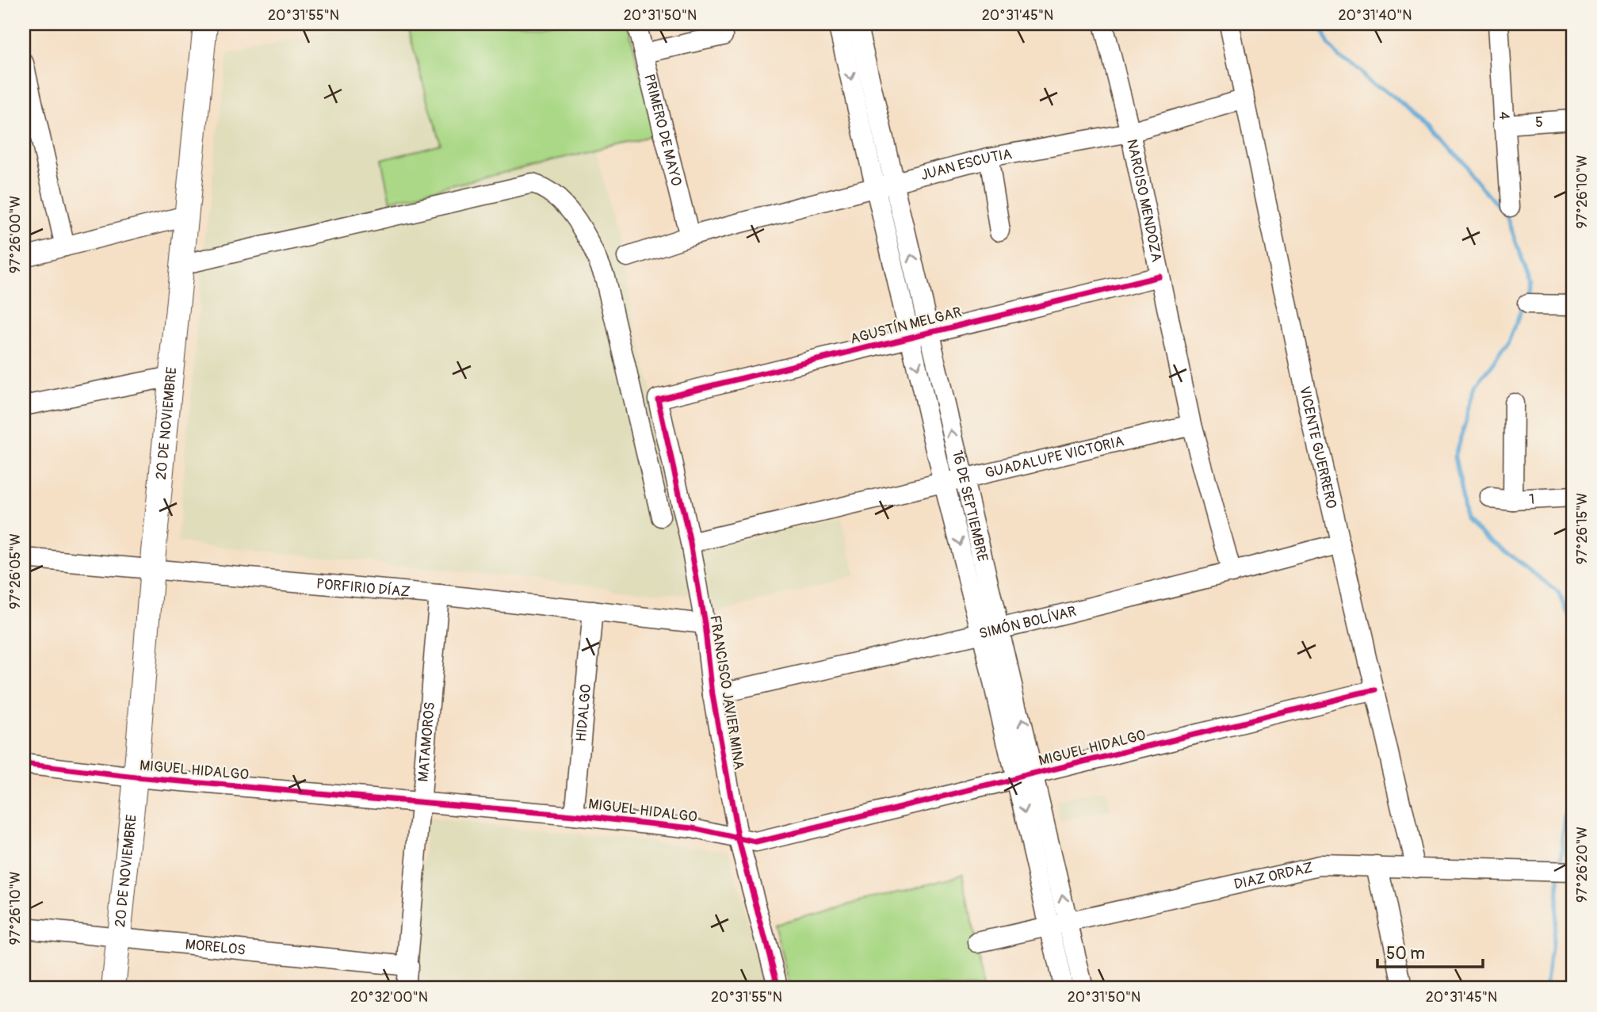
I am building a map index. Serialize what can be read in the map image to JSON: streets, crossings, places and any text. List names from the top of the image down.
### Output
{
  "streets": {
    "main road": ["20 DE NOVIEMBRE"],
    "street": [
      "4",
      "5",
      "PRIMERO DE MAYO",
      "JUAN ESCUTIA",
      "NARCISO MENDOZA",
      "AGUSTÍN MELGAR",
      "VICENTE GUERRERO",
      "GUADALUPE VICTORIA",
      "1",
      "16 DE SEPTIEMBRE",
      "PORFIRIO DÍAZ",
      "SIMÓN BOLÍVAR",
      "FRANCISCO JAVIER MINA",
      "HIDALGO",
      "MATAMOROS",
      "MIGUEL HIDALGO",
      "DIAZ ORDAZ",
      "MORELOS"
    ]
  },
  "crossings": [
    ["4", "5"],
    ["PRIMERO DE MAYO", "JUAN ESCUTIA"],
    ["JUAN ESCUTIA", "NARCISO MENDOZA"],
    ["JUAN ESCUTIA", "VICENTE GUERRERO"],
    ["JUAN ESCUTIA", "16 DE SEPTIEMBRE"],
    ["NARCISO MENDOZA", "AGUSTÍN MELGAR"],
    ["NARCISO MENDOZA", "GUADALUPE VICTORIA"],
    ["NARCISO MENDOZA", "SIMÓN BOLÍVAR"],
    ["AGUSTÍN MELGAR", "16 DE SEPTIEMBRE"],
    ["AGUSTÍN MELGAR", "FRANCISCO JAVIER MINA"],
    ["20 DE NOVIEMBRE", "PORFIRIO DÍAZ"],
    ["20 DE NOVIEMBRE", "MIGUEL HIDALGO"],
    ["20 DE NOVIEMBRE", "MORELOS"],
    ["VICENTE GUERRERO", "SIMÓN BOLÍVAR"],
    ["VICENTE GUERRERO", "MIGUEL HIDALGO"],
    ["VICENTE GUERRERO", "DIAZ ORDAZ"],
    ["GUADALUPE VICTORIA", "16 DE SEPTIEMBRE"],
    ["GUADALUPE VICTORIA", "FRANCISCO JAVIER MINA"],
    ["16 DE SEPTIEMBRE", "SIMÓN BOLÍVAR"],
    ["16 DE SEPTIEMBRE", "MIGUEL HIDALGO"],
    ["16 DE SEPTIEMBRE", "DIAZ ORDAZ"],
    ["PORFIRIO DÍAZ", "FRANCISCO JAVIER MINA"],
    ["PORFIRIO DÍAZ", "HIDALGO"],
    ["PORFIRIO DÍAZ", "MATAMOROS"],
    ["SIMÓN BOLÍVAR", "FRANCISCO JAVIER MINA"],
    ["FRANCISCO JAVIER MINA", "MIGUEL HIDALGO"],
    ["HIDALGO", "MIGUEL HIDALGO"],
    ["MATAMOROS", "MIGUEL HIDALGO"],
    ["MATAMOROS", "MORELOS"]
  ],
  "scale_bar": "50 m",
  "coordinates": [
    "20°31'55\"N",
    "20°31'50\"N",
    "20°31'45\"N",
    "20°31'40\"N",
    "97°26'10\"W",
    "97°26'00\"W",
    "97°26'15\"W",
    "97°26'05\"W",
    "97°26'20\"W",
    "20°32'00\"N"
  ]
}
